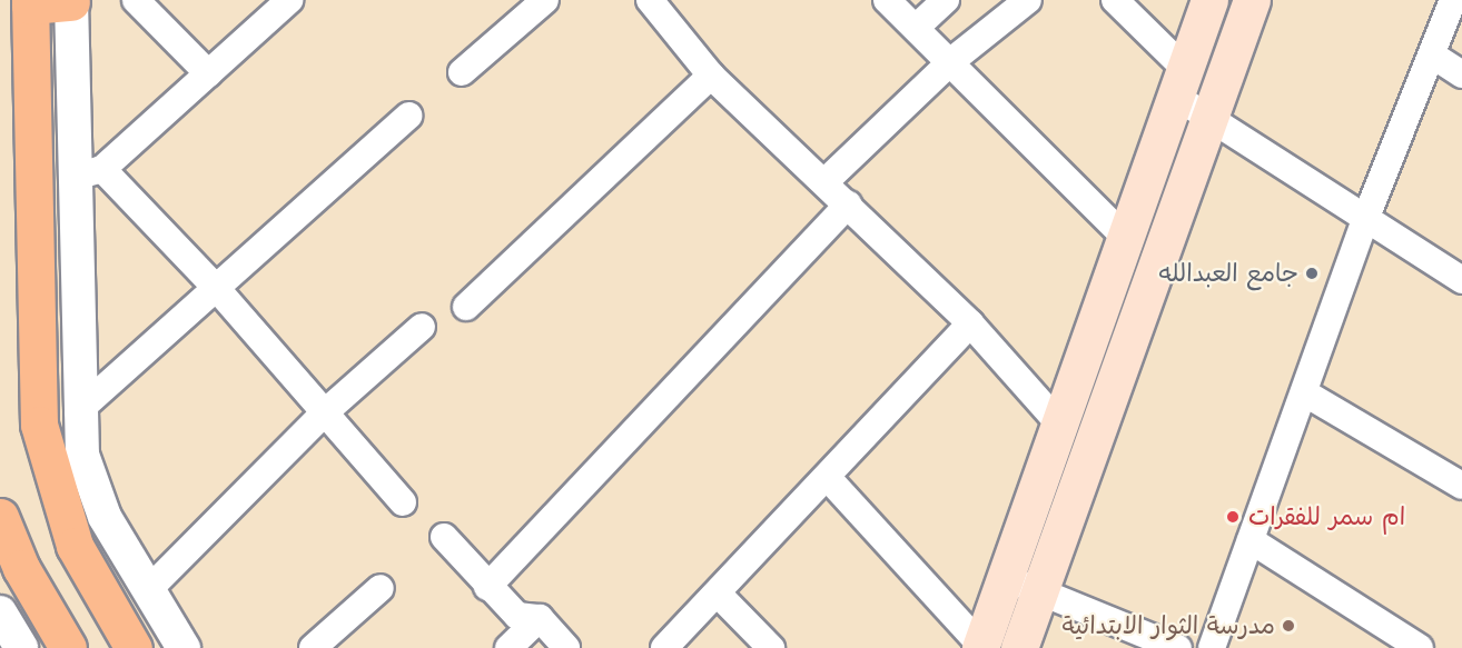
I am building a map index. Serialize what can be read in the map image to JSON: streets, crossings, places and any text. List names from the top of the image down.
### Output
{
  "places": ["جامع العبدالله", "ام سمر للفقرات", "مدرسة الثوار الابتدائية"]
}
